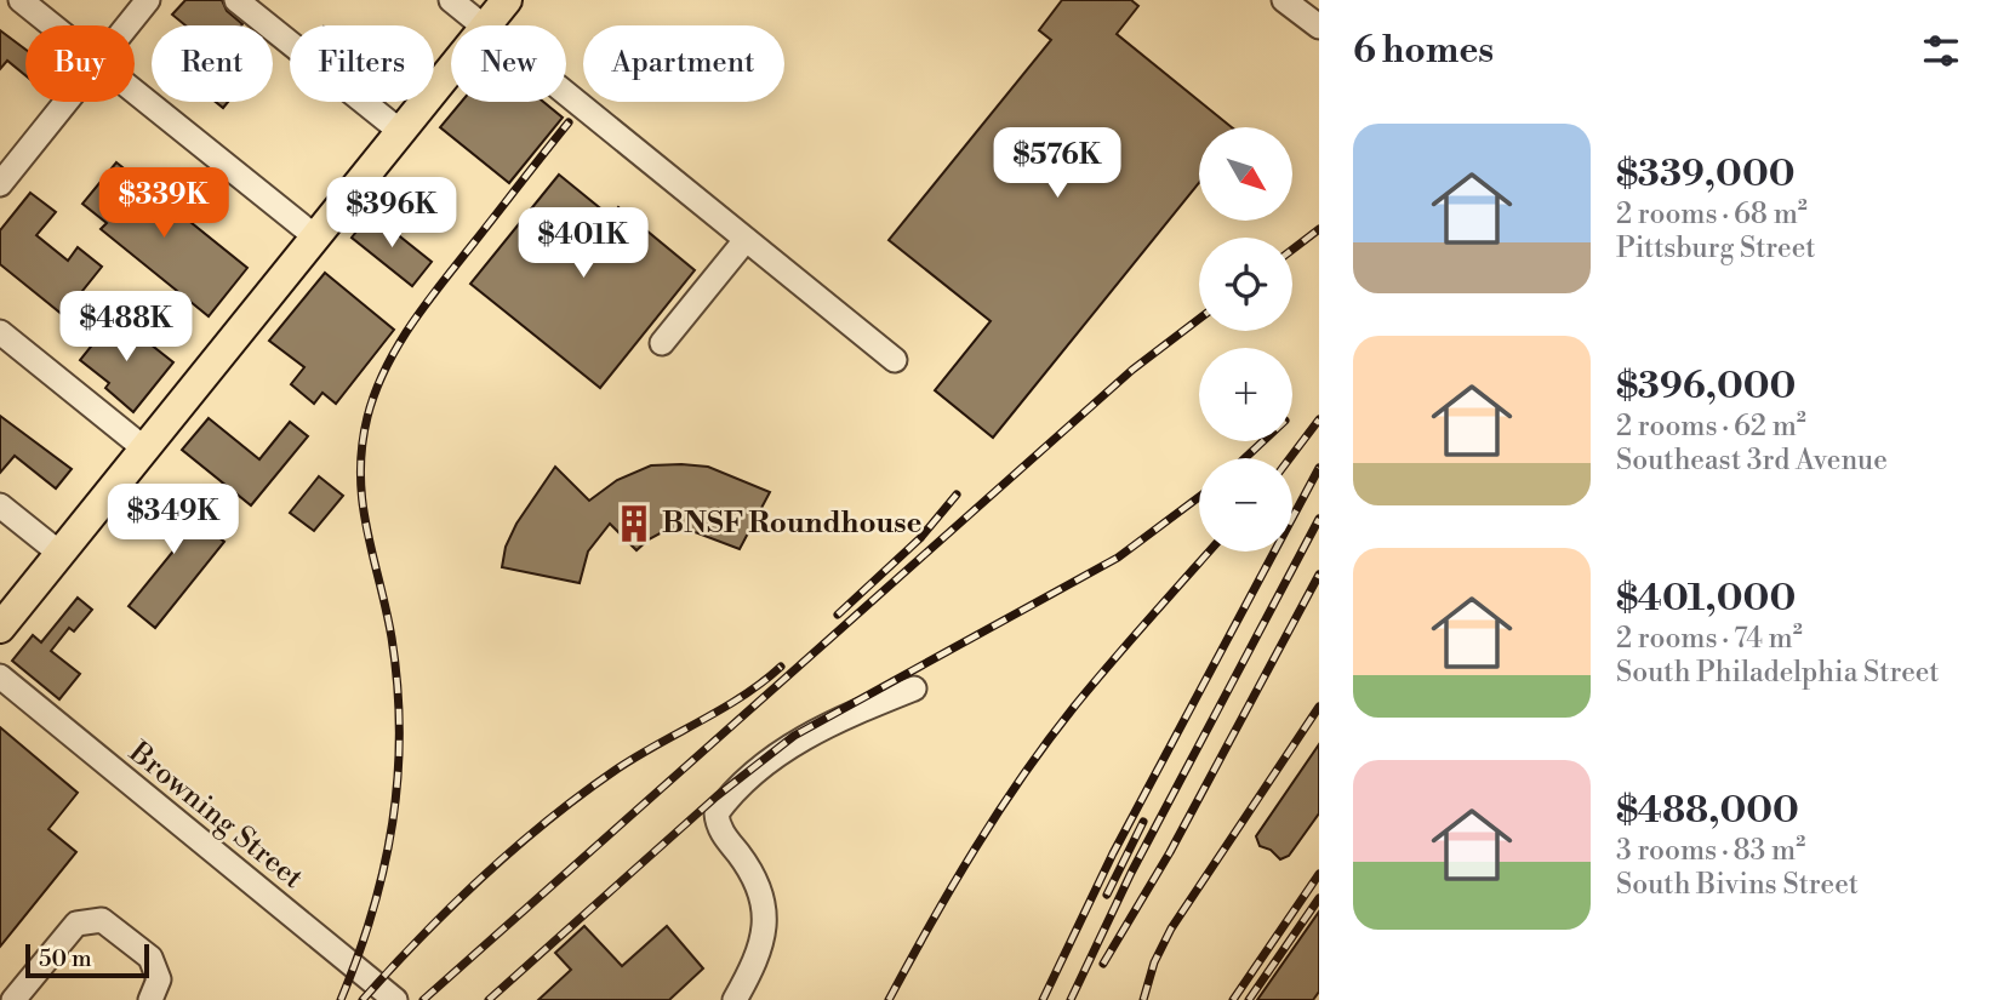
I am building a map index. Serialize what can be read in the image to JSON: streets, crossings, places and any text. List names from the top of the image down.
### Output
{
  "streets": {
    "street": ["Browning Street"]
  },
  "places": {
    "building": ["BNSF Roundhouse"]
  },
  "scale_bar": "50 m",
  "north": "bottom right",
  "page": {
    "heading": "6 homes",
    "chip": [
      "Buy",
      "Rent",
      "Filters",
      "New",
      "Apartment"
    ],
    "list": [
      {
        "name": "$339,000",
        "note": "2 rooms · 68 m² · Pittsburg Street"
      },
      {
        "name": "$396,000",
        "note": "2 rooms · 62 m² · Southeast 3rd Avenue"
      },
      {
        "name": "$401,000",
        "note": "2 rooms · 74 m² · South Philadelphia Street"
      },
      {
        "name": "$488,000",
        "note": "3 rooms · 83 m² · South Bivins Street"
      }
    ],
    "map_buttons": ["+", "−"],
    "price": [
      "$576K",
      "$339K",
      "$396K",
      "$401K",
      "$488K",
      "$349K"
    ],
    "scale": "50 m"
  }
}
